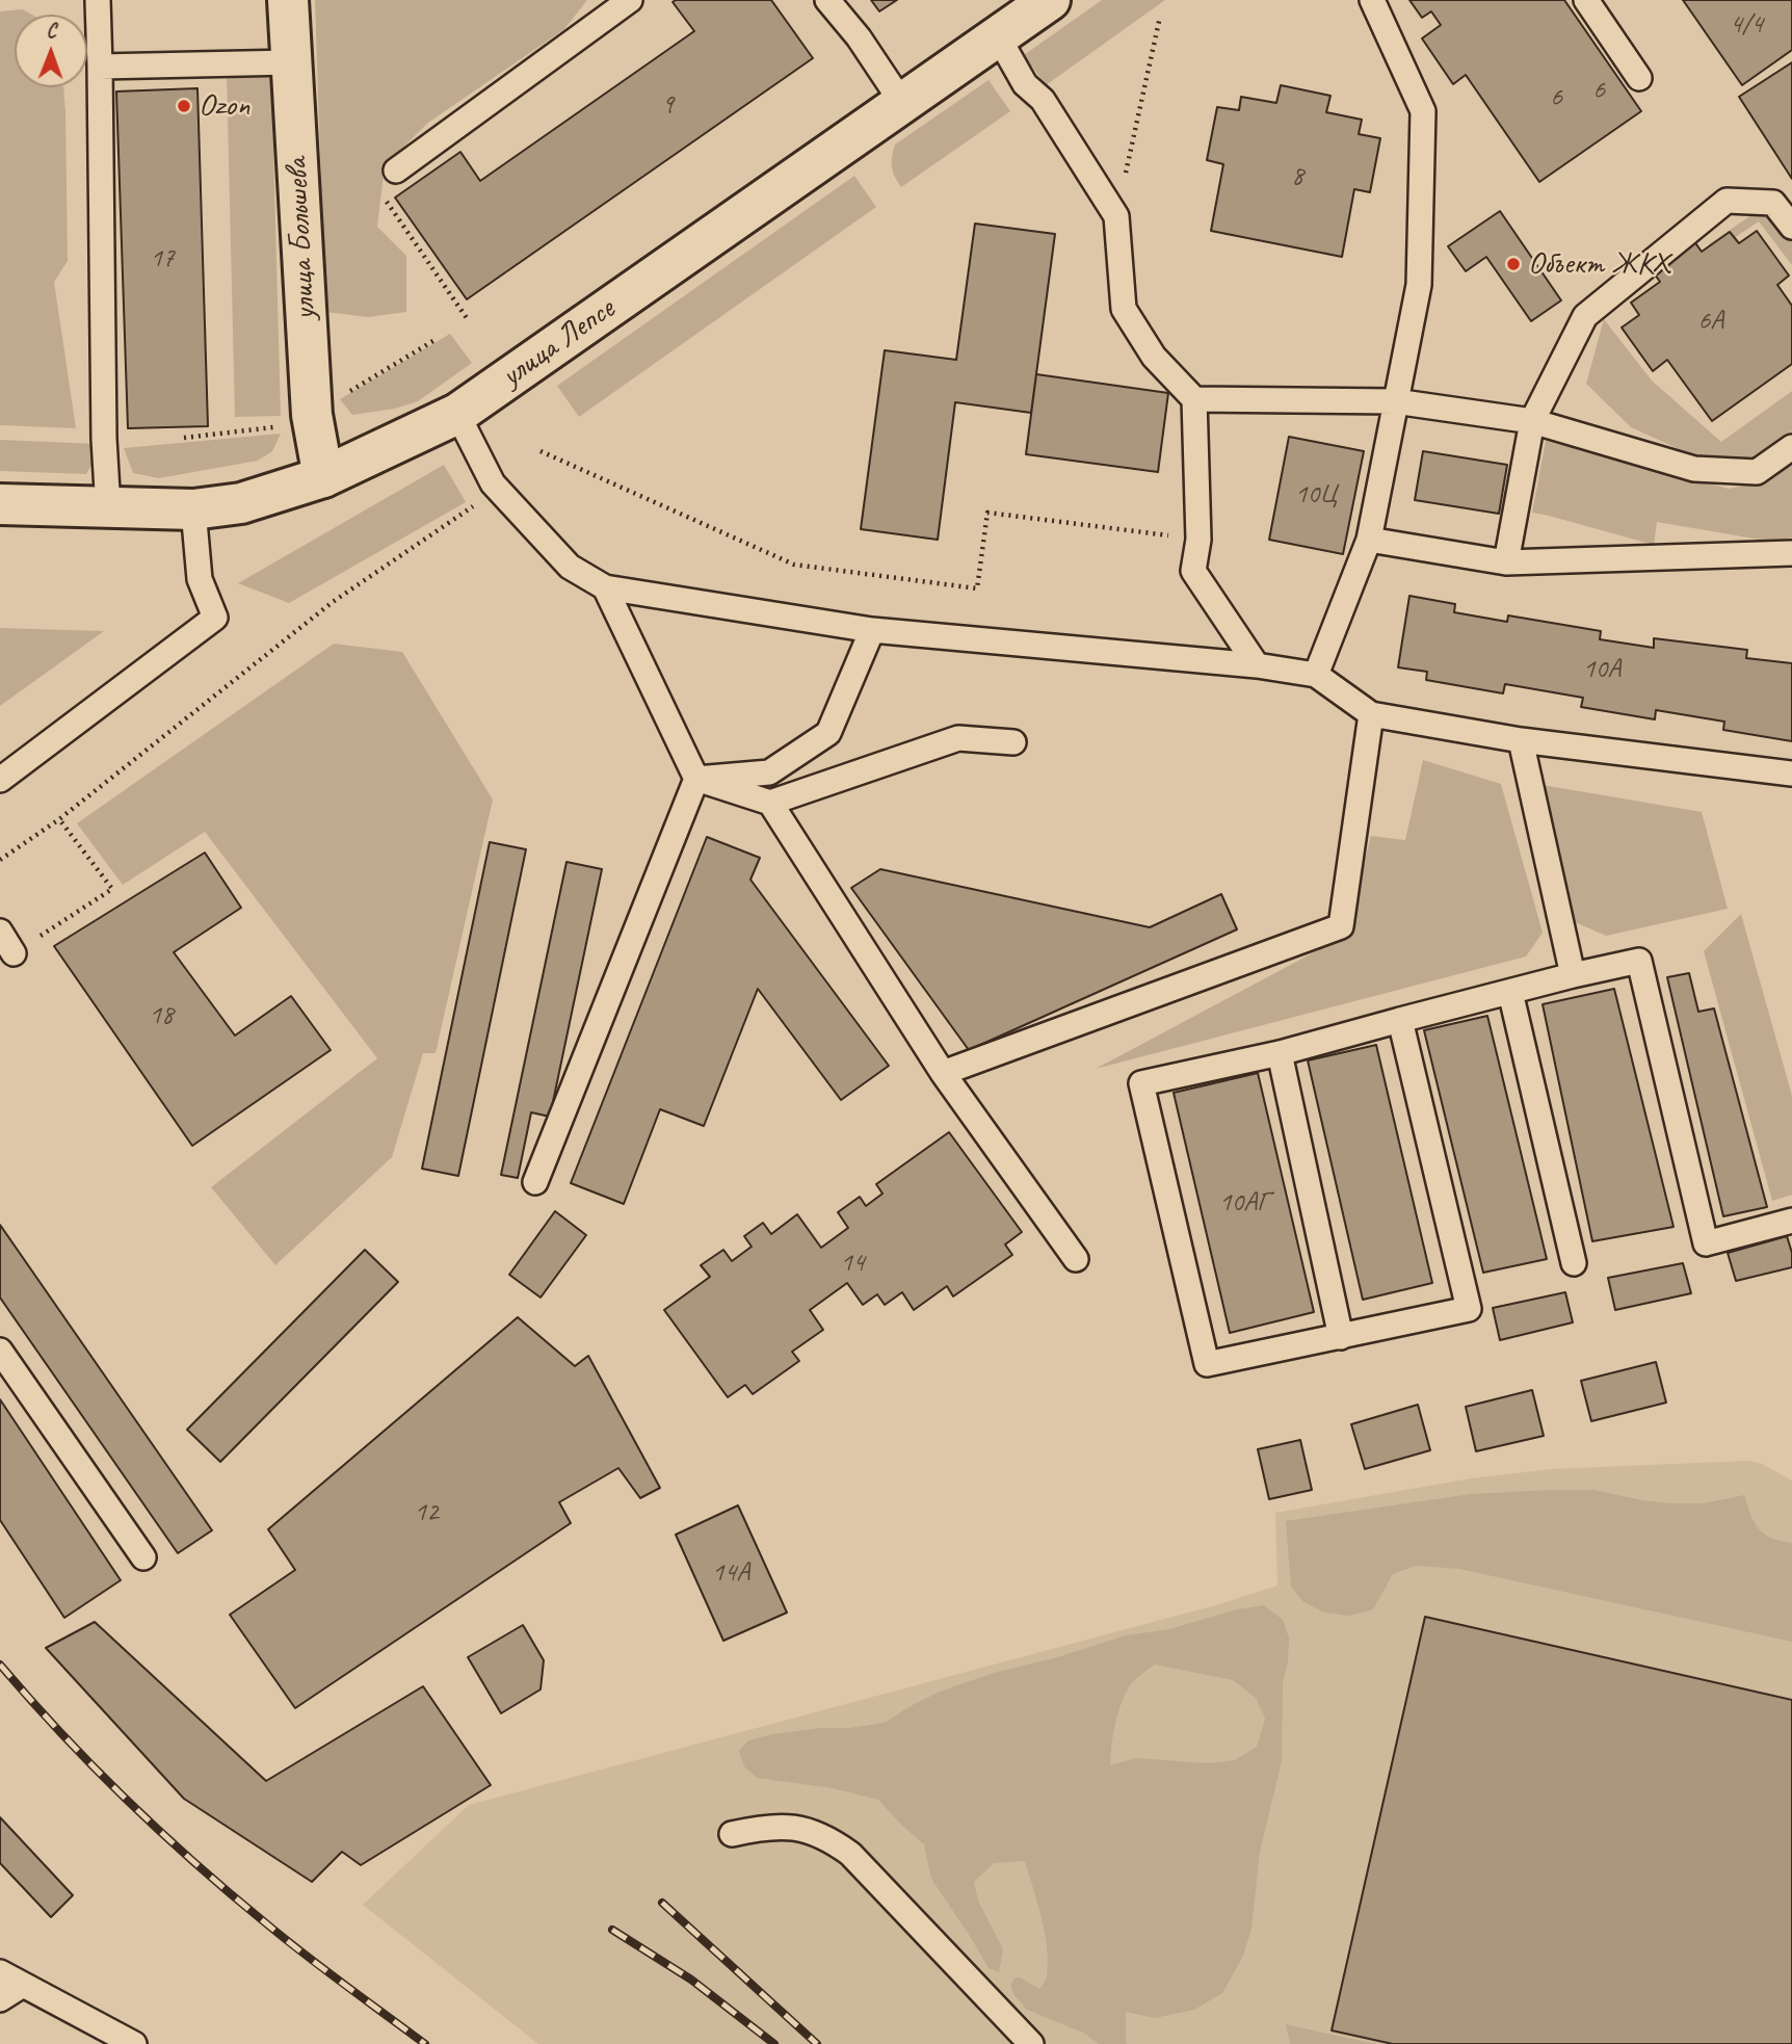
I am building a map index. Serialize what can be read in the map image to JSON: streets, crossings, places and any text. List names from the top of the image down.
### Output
{
  "streets": {
    "main road": ["улица Большева", "улица Лепсе"]
  },
  "crossings": [
    ["улица Большева", "улица Лепсе"]
  ],
  "places": ["Ozon", "Объект ЖКХ"],
  "house_numbers": [
    "4/4",
    "6",
    "6",
    "9",
    "8",
    "17",
    "6А",
    "10Ц",
    "10А",
    "18",
    "10АГ",
    "14",
    "12",
    "14А"
  ],
  "north": "top"
}
